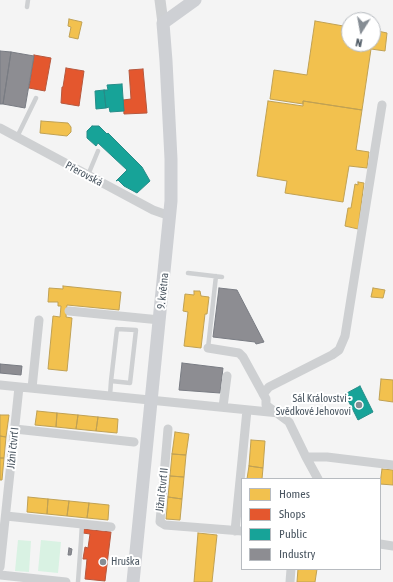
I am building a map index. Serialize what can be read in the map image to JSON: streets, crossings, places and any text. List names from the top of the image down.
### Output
{
  "streets": {
    "main road": ["9. května"],
    "street": ["Přerovská", "Jižní čtvrť I", "Jižní čtvrť II"]
  },
  "crossings": [
    ["Přerovská", "9. května"]
  ],
  "places": ["Sál Království - Svědkové Jehovovi", "Hruška"],
  "legend": [
    "Homes",
    "Shops",
    "Public",
    "Industry"
  ],
  "north": "bottom"
}
